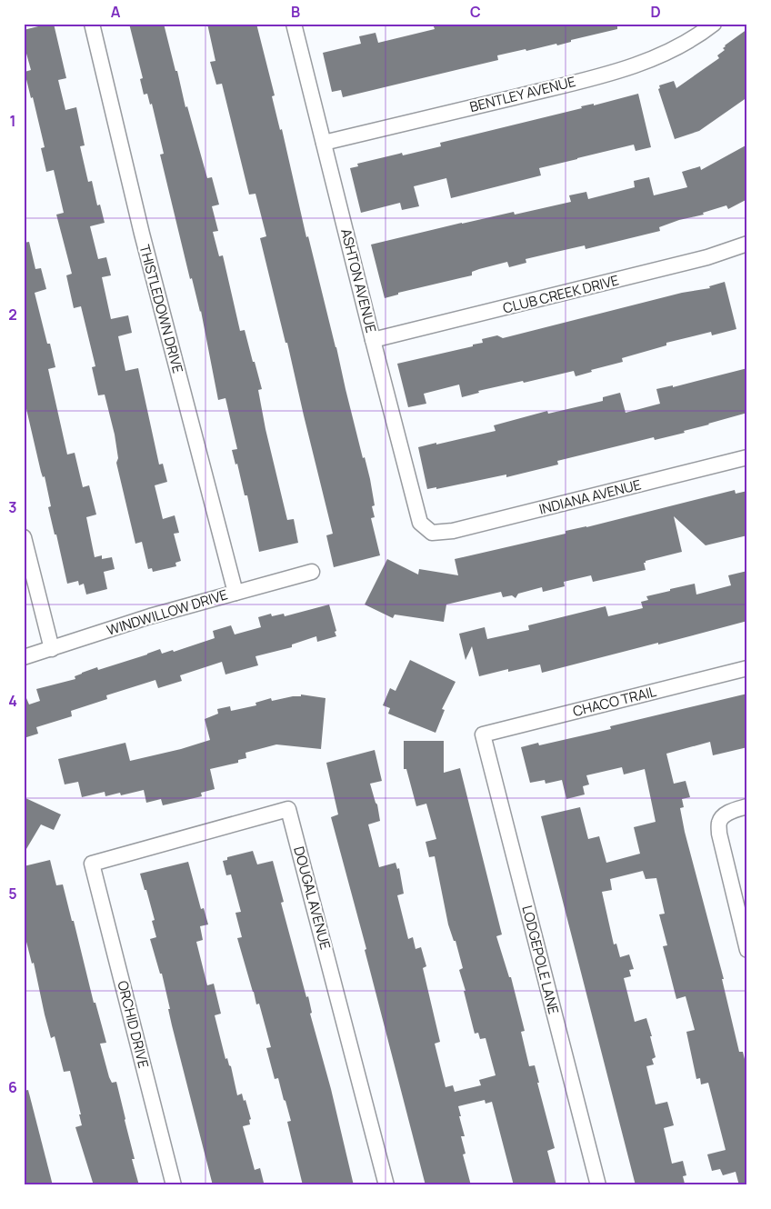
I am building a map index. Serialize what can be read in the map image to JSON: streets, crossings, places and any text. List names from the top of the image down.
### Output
{
  "streets": {
    "street": [
      "BENTLEY AVENUE",
      "ASHTON AVENUE",
      "CLUB CREEK DRIVE",
      "THISTLEDOWN DRIVE",
      "INDIANA AVENUE",
      "WINDWILLOW DRIVE",
      "CHACO TRAIL",
      "DOUGAL AVENUE",
      "LODGEPOLE LANE",
      "ORCHID DRIVE"
    ]
  },
  "crossings": [
    ["BENTLEY AVENUE", "ASHTON AVENUE"],
    ["ASHTON AVENUE", "CLUB CREEK DRIVE"],
    ["ASHTON AVENUE", "INDIANA AVENUE"],
    ["THISTLEDOWN DRIVE", "WINDWILLOW DRIVE"],
    ["CHACO TRAIL", "LODGEPOLE LANE"],
    ["DOUGAL AVENUE", "ORCHID DRIVE"]
  ],
  "grid": {
    "columns": [
      "A",
      "B",
      "C",
      "D"
    ],
    "rows": [
      "1",
      "2",
      "3",
      "4",
      "5",
      "6"
    ]
  }
}
